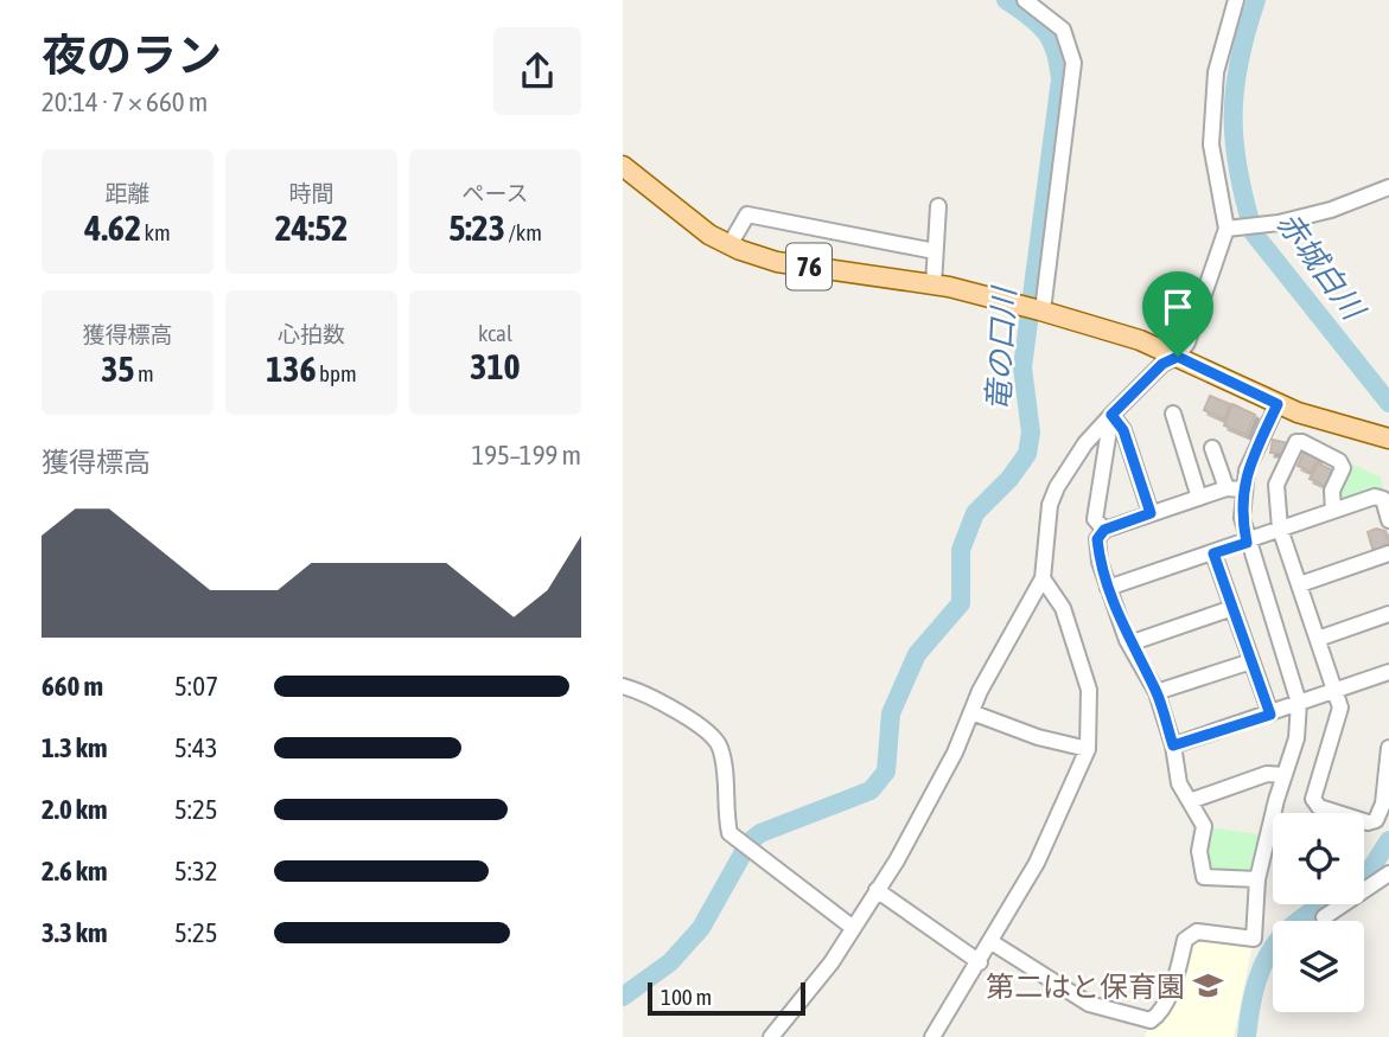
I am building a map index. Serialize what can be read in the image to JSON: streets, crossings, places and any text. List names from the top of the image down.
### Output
{
  "streets": {
    "main road": ["76"]
  },
  "water": ["赤城白川", "竜の口川"],
  "places": {
    "school or university": ["第二はと保育園"]
  },
  "scale_bar": "100 m",
  "page": {
    "heading": ["夜のラン", "20:14 · 7 × 660 m"],
    "stats": [
      ["距離", "4.62 km"],
      ["時間", "24:52"],
      ["ペース", "5:23 /km"],
      ["獲得標高", "35 m"],
      ["心拍数", "136 bpm"],
      ["kcal", "310"]
    ],
    "chart": ["獲得標高", "195–199 m"],
    "list": [
      {
        "name": "660 m",
        "note": "5:07"
      },
      {
        "name": "1.3 km",
        "note": "5:43"
      },
      {
        "name": "2.0 km",
        "note": "5:25"
      },
      {
        "name": "2.6 km",
        "note": "5:32"
      },
      {
        "name": "3.3 km",
        "note": "5:25"
      }
    ],
    "scale": "100 m"
  }
}
